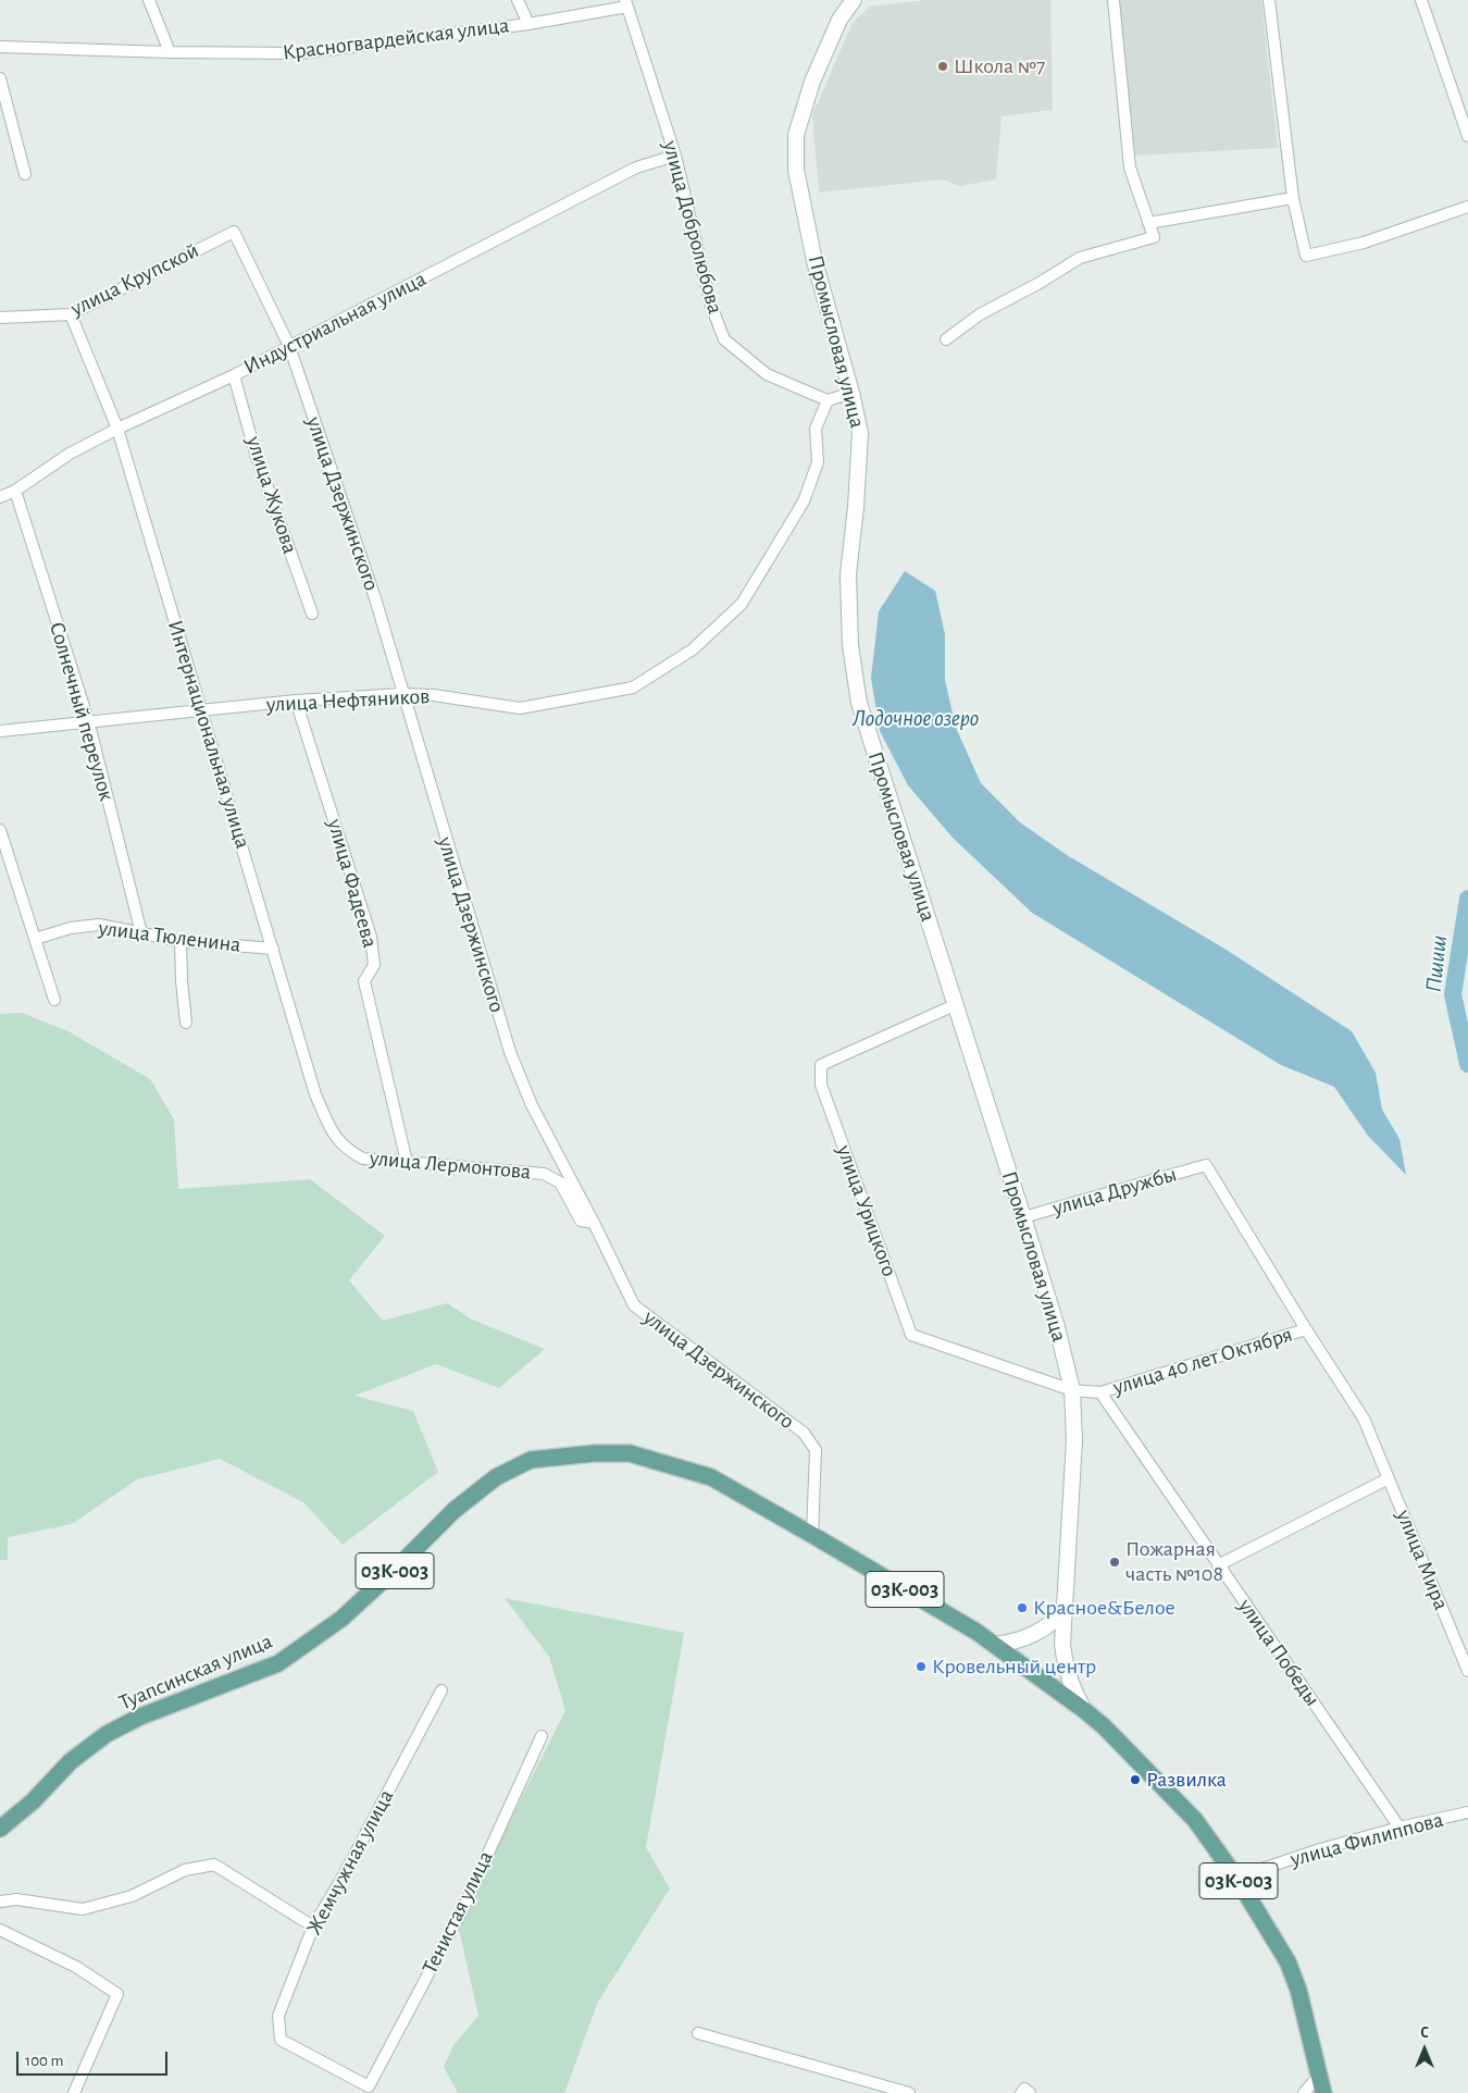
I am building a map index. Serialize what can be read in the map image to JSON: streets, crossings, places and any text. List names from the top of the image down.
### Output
{
  "streets": {
    "main road": ["Промысловая улица", "03К-003", "Туапсинская улица"],
    "street": [
      "Красногвардейская улица",
      "улица Добролюбова",
      "улица Крупской",
      "Индустриальная улица",
      "улица Жукова",
      "улица Дзержинского",
      "улица Нефтяников",
      "Солнечный переулок",
      "Интернациональная улица",
      "улица Фадеева",
      "улица Тюленина",
      "улица Лермонтова",
      "улица Дружбы",
      "улица Урицкого",
      "улица 40 лет Октября",
      "улица Мира",
      "улица Победы",
      "улица Филиппова",
      "Жемчужная улица",
      "Тенистая улица"
    ]
  },
  "crossings": [
    ["Красногвардейская улица", "улица Добролюбова"],
    ["улица Добролюбова", "Индустриальная улица"],
    ["улица Добролюбова", "улица Нефтяников"],
    ["улица Крупской", "улица Дзержинского"],
    ["улица Крупской", "Интернациональная улица"],
    ["Индустриальная улица", "улица Жукова"],
    ["Индустриальная улица", "улица Дзержинского"],
    ["Индустриальная улица", "Солнечный переулок"],
    ["Индустриальная улица", "Интернациональная улица"],
    ["Промысловая улица", "улица Дружбы"],
    ["Промысловая улица", "улица Урицкого"],
    ["Промысловая улица", "03К-003"],
    ["улица Дзержинского", "улица Нефтяников"],
    ["улица Дзержинского", "улица Лермонтова"],
    ["улица Дзержинского", "03К-003"],
    ["улица Дзержинского", "Туапсинская улица"],
    ["улица Нефтяников", "Солнечный переулок"],
    ["улица Нефтяников", "Интернациональная улица"],
    ["улица Нефтяников", "улица Фадеева"],
    ["Солнечный переулок", "улица Тюленина"],
    ["Интернациональная улица", "улица Тюленина"],
    ["Интернациональная улица", "улица Лермонтова"],
    ["улица Фадеева", "улица Лермонтова"],
    ["улица Дружбы", "улица Мира"],
    ["улица 40 лет Октября", "улица Мира"],
    ["улица 40 лет Октября", "улица Победы"],
    ["03К-003", "Туапсинская улица"],
    ["03К-003", "улица Филиппова"],
    ["улица Победы", "улица Филиппова"],
    ["Жемчужная улица", "Тенистая улица"]
  ],
  "water": ["Лодочное озеро", "Пшиш"],
  "places": [
    "Школа №7",
    "Пожарная часть №108",
    "Красное&Белое",
    "Кровельный центр",
    "Развилка"
  ],
  "scale_bar": "100 m",
  "north": "top"
}
